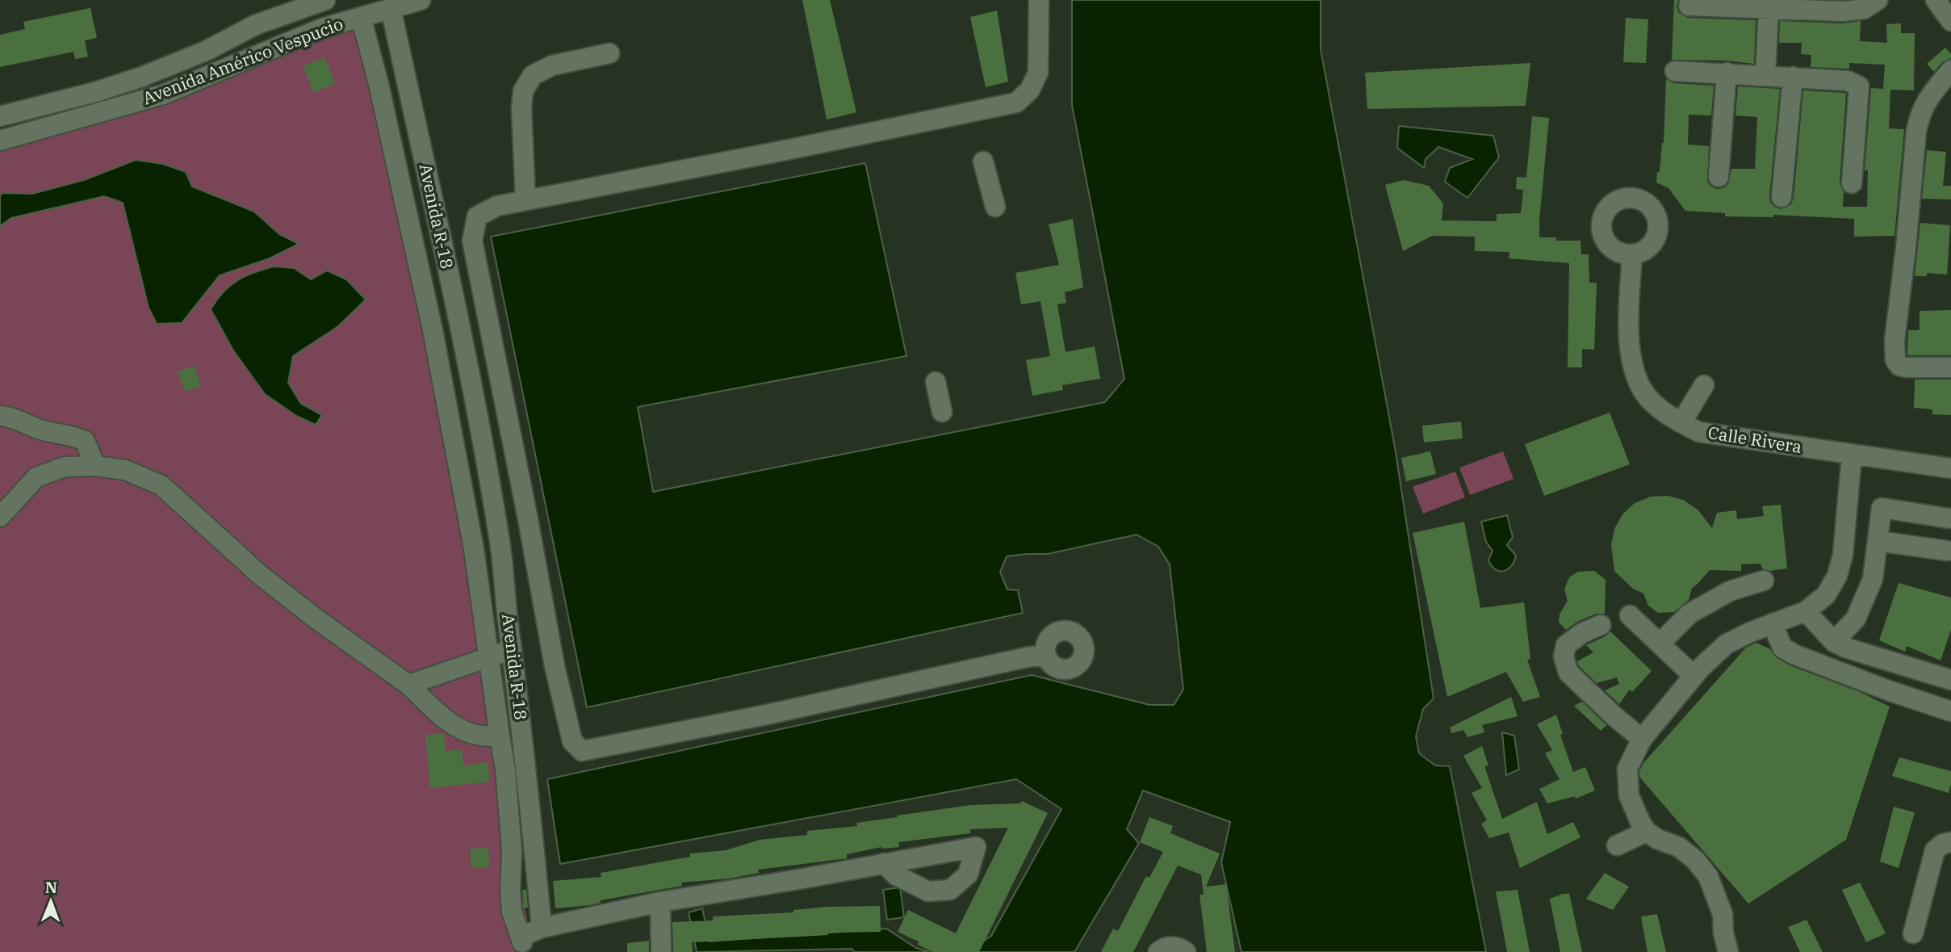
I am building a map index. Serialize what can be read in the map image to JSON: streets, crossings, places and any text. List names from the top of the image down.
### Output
{
  "streets": {
    "street": ["Avenida Américo Vespucio", "Avenida R-18", "Calle Rivera"]
  },
  "crossings": [
    ["Avenida Américo Vespucio", "Avenida R-18"]
  ],
  "north": "top"
}
